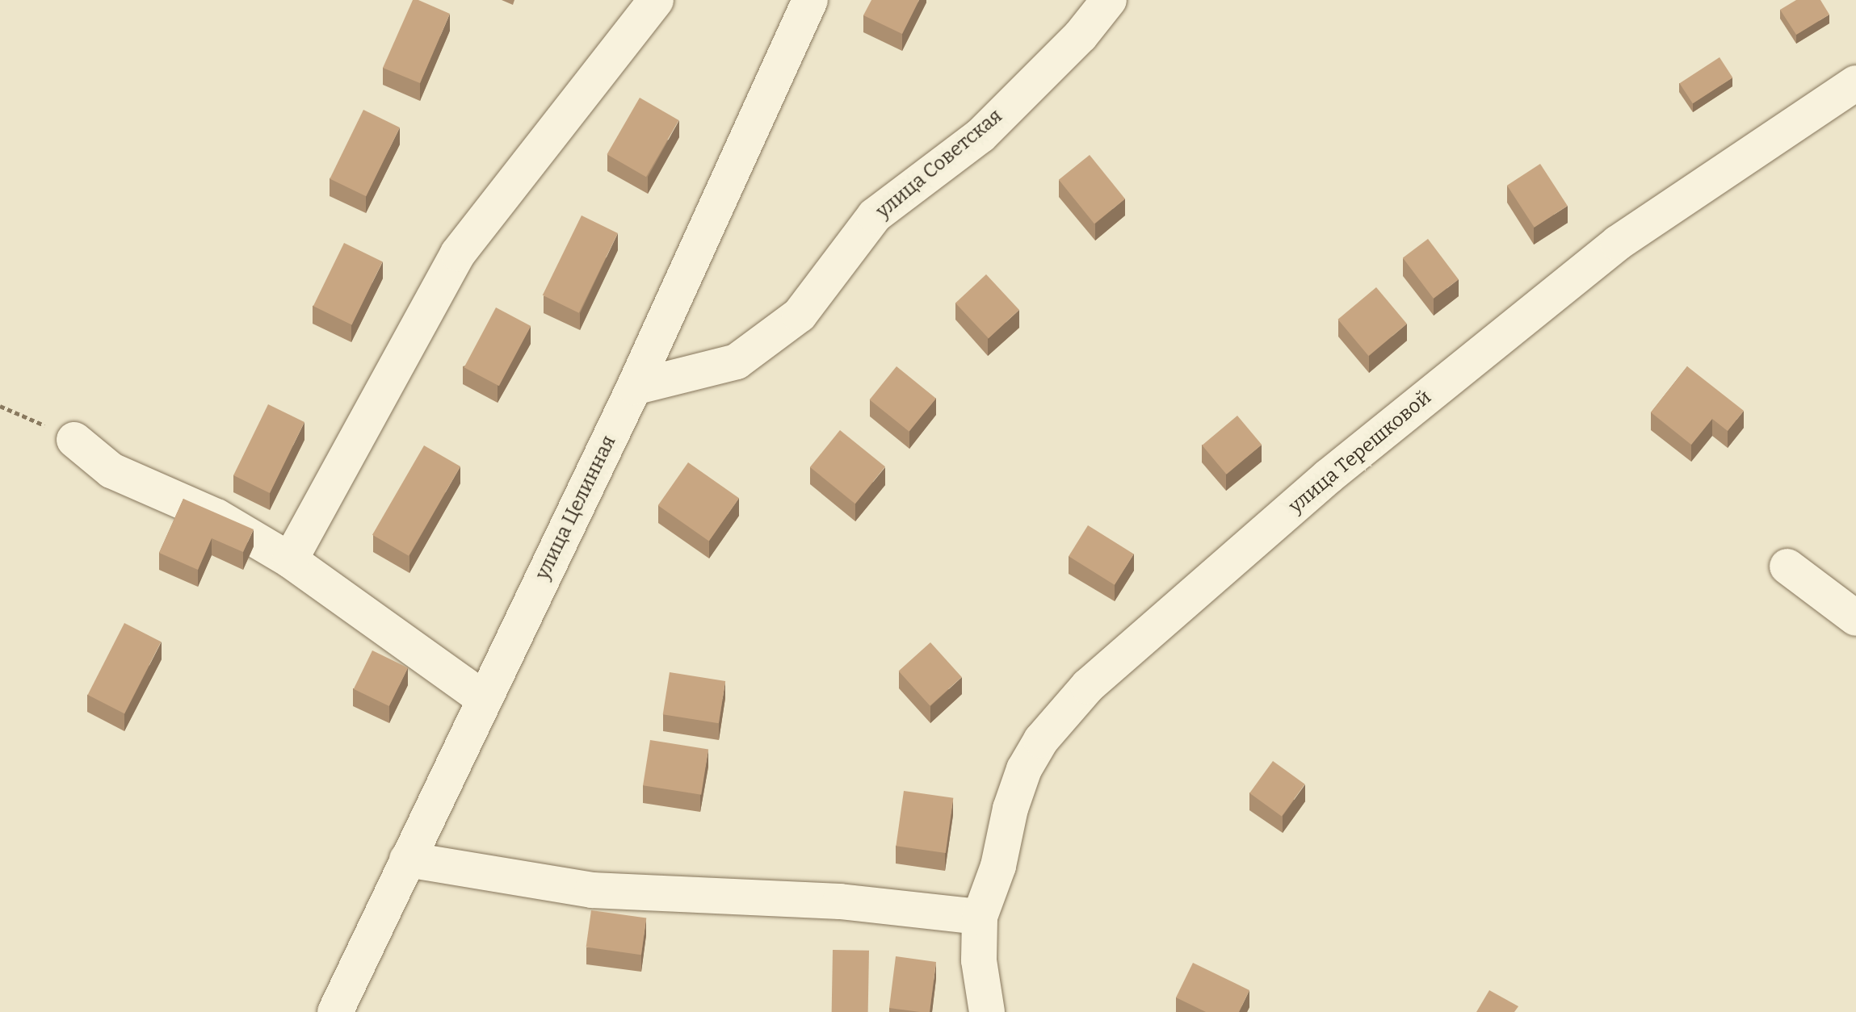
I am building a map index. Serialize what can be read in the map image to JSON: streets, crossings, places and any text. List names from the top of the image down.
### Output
{
  "streets": {
    "street": ["улица Советская", "улица Терешковой", "улица Целинная"]
  },
  "crossings": [
    ["улица Советская", "улица Целинная"]
  ]
}
